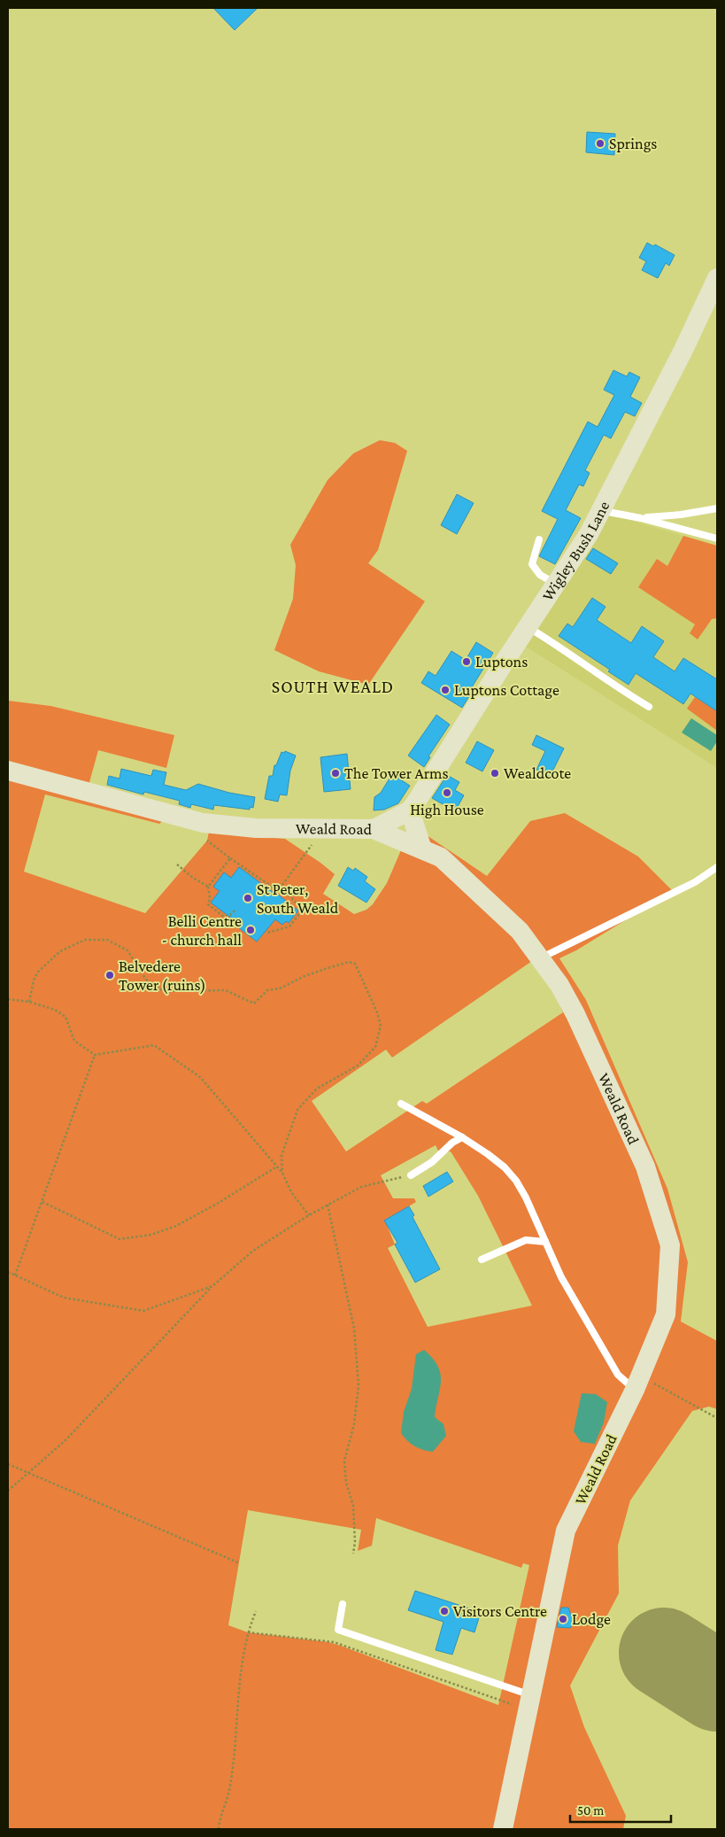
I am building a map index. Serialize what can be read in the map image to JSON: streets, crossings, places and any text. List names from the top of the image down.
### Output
{
  "streets": {
    "street": ["Wigley Bush Lane", "Weald Road"]
  },
  "districts": ["SOUTH WEALD"],
  "places": [
    "Springs",
    "Luptons",
    "Luptons Cottage",
    "The Tower Arms",
    "Wealdcote",
    "High House",
    "St Peter, South Weald",
    "Belli Centre - church hall",
    "Belvedere Tower (ruins)",
    "Visitors Centre",
    "Lodge"
  ],
  "scale_bar": "50 m"
}
